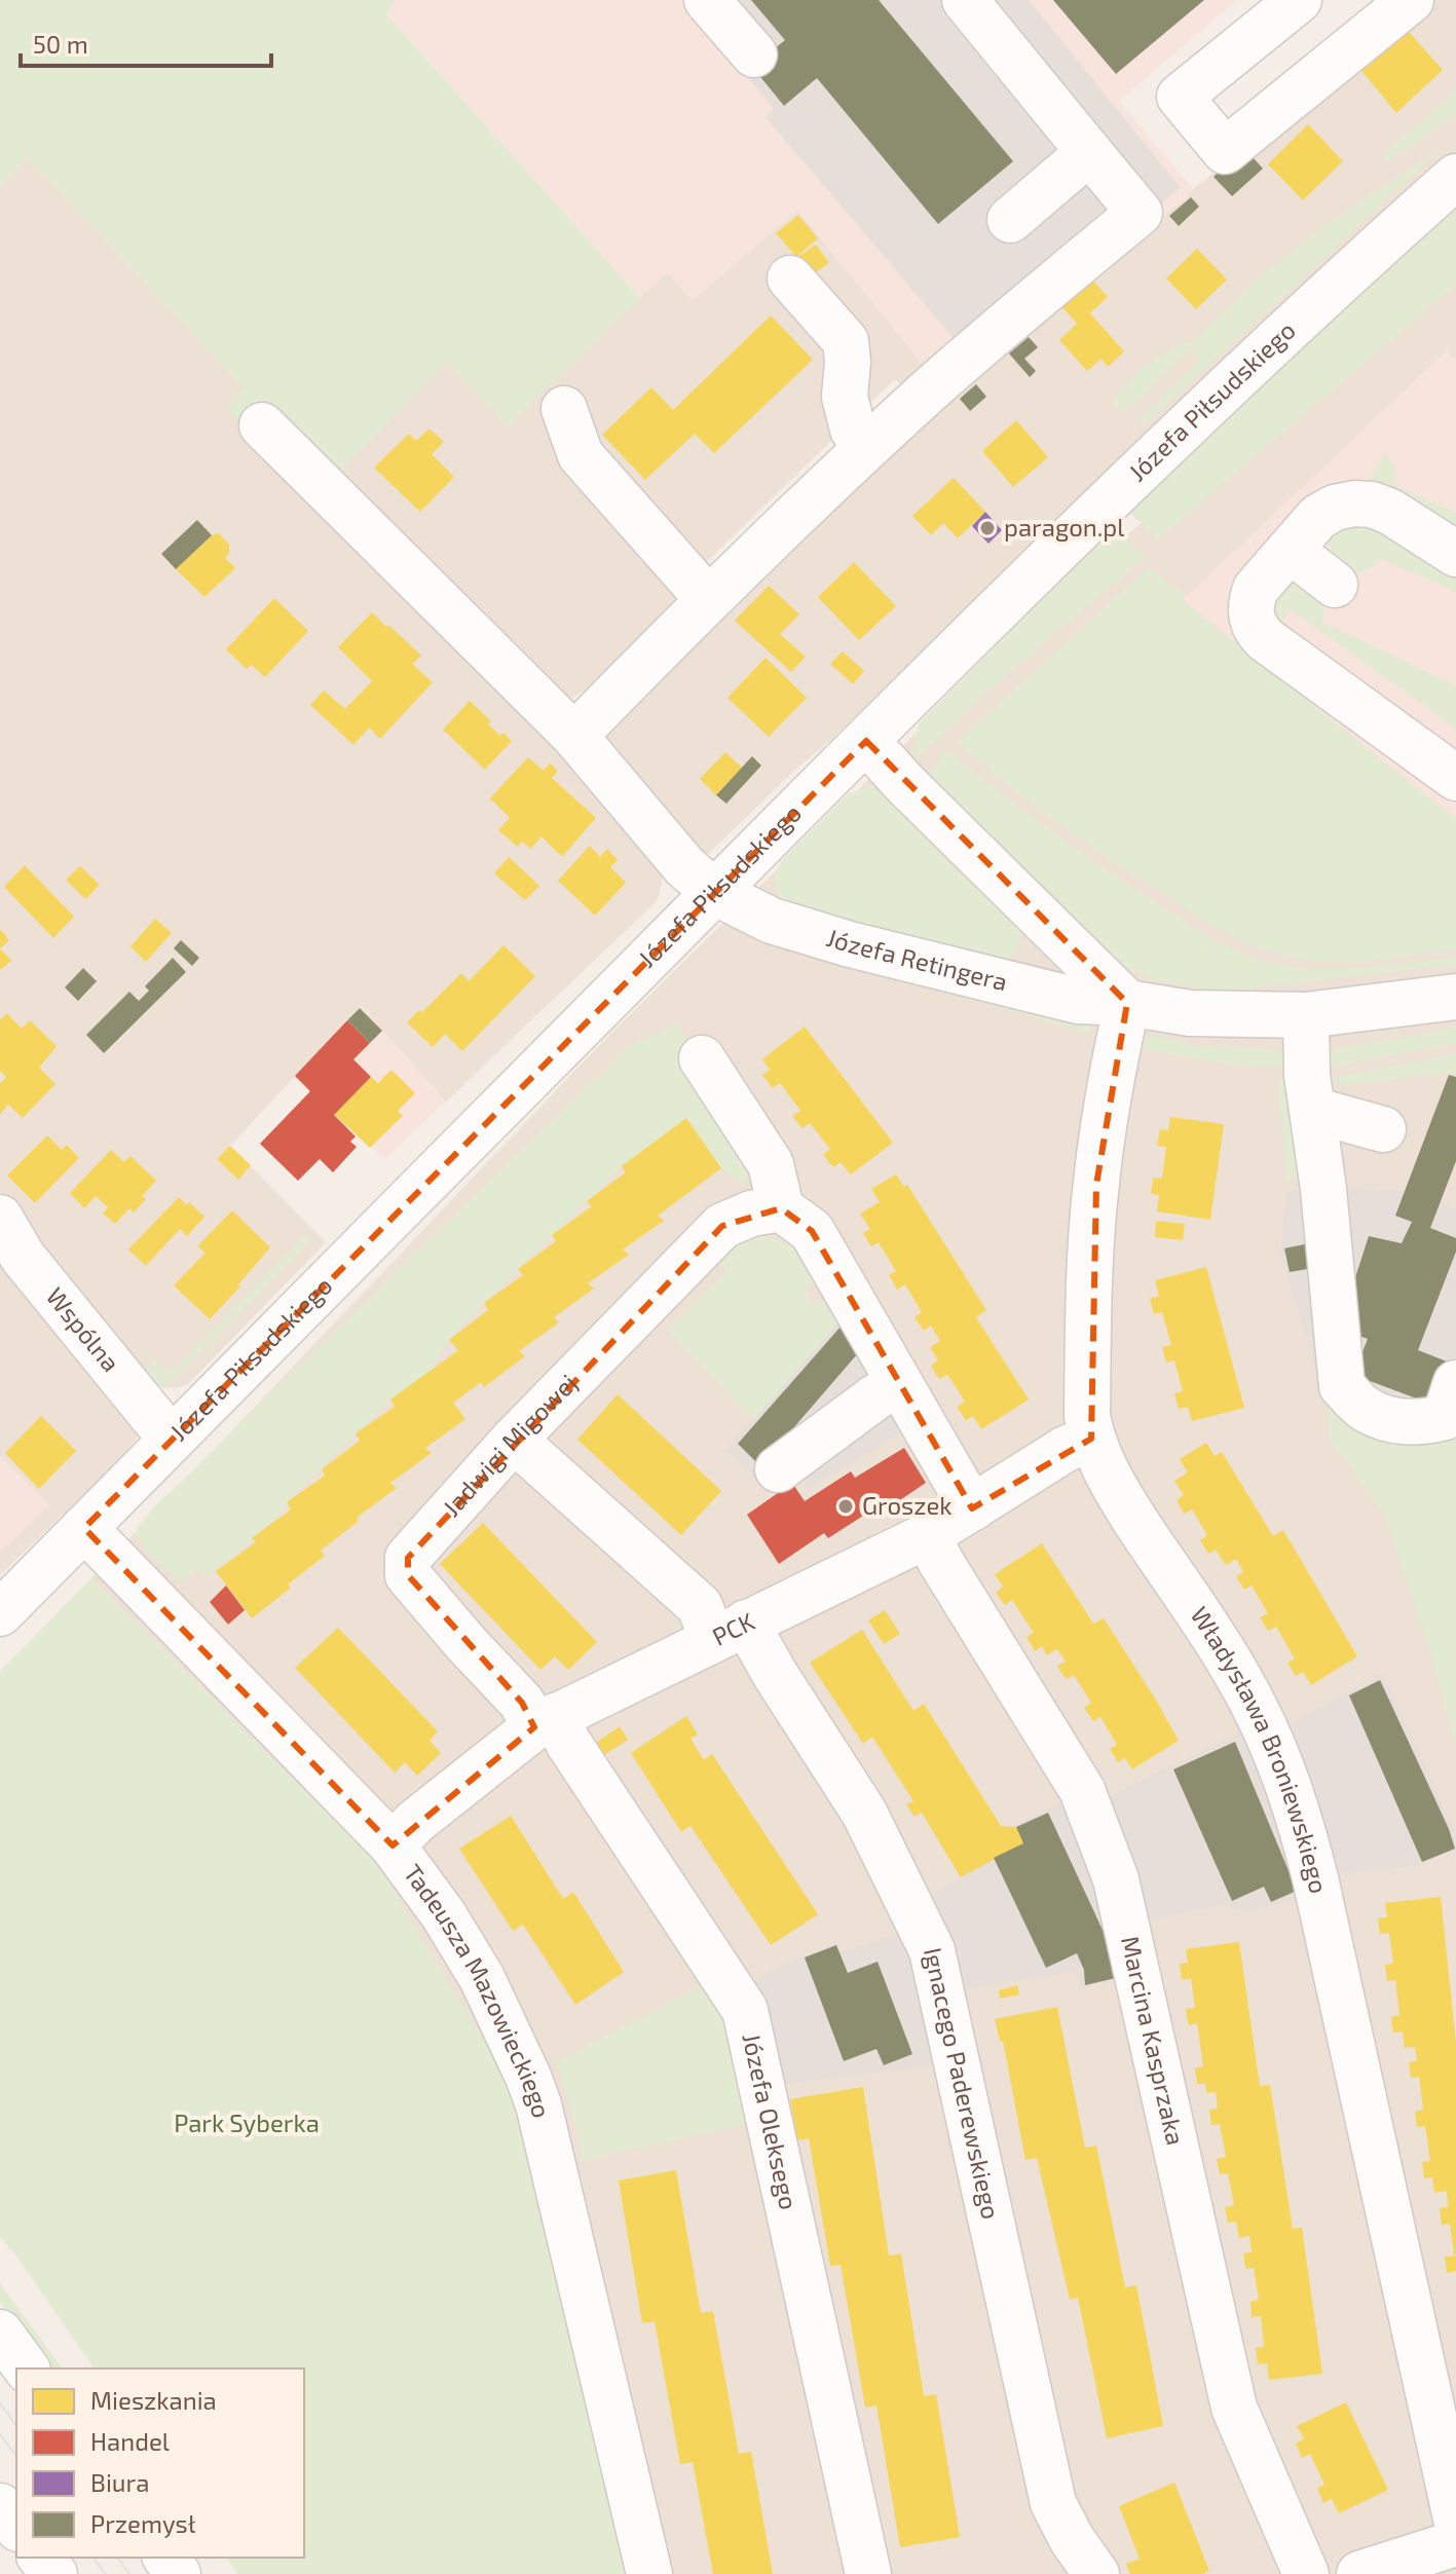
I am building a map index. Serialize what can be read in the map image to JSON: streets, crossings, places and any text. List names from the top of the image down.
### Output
{
  "streets": {
    "street": [
      "Józefa Piłsudskiego",
      "Józefa Retingera",
      "Wspólna",
      "Jadwigi Migowej",
      "PCK",
      "Władysława Broniewskiego",
      "Tadeusza Mazowieckiego",
      "Marcina Kasprzaka",
      "Ignacego Paderewskiego",
      "Józefa Oleksego"
    ]
  },
  "crossings": [
    ["Józefa Piłsudskiego", "Józefa Retingera"],
    ["Józefa Piłsudskiego", "Wspólna"],
    ["Józefa Piłsudskiego", "Tadeusza Mazowieckiego"],
    ["Józefa Retingera", "Władysława Broniewskiego"],
    ["Jadwigi Migowej", "PCK"],
    ["Jadwigi Migowej", "Ignacego Paderewskiego"],
    ["Jadwigi Migowej", "Józefa Oleksego"],
    ["PCK", "Władysława Broniewskiego"],
    ["PCK", "Tadeusza Mazowieckiego"],
    ["PCK", "Marcina Kasprzaka"],
    ["PCK", "Ignacego Paderewskiego"],
    ["PCK", "Józefa Oleksego"]
  ],
  "parks": ["Park Syberka"],
  "places": ["paragon.pl", "Groszek"],
  "legend": [
    "Mieszkania",
    "Handel",
    "Biura",
    "Przemysł"
  ],
  "scale_bar": "50 m"
}
